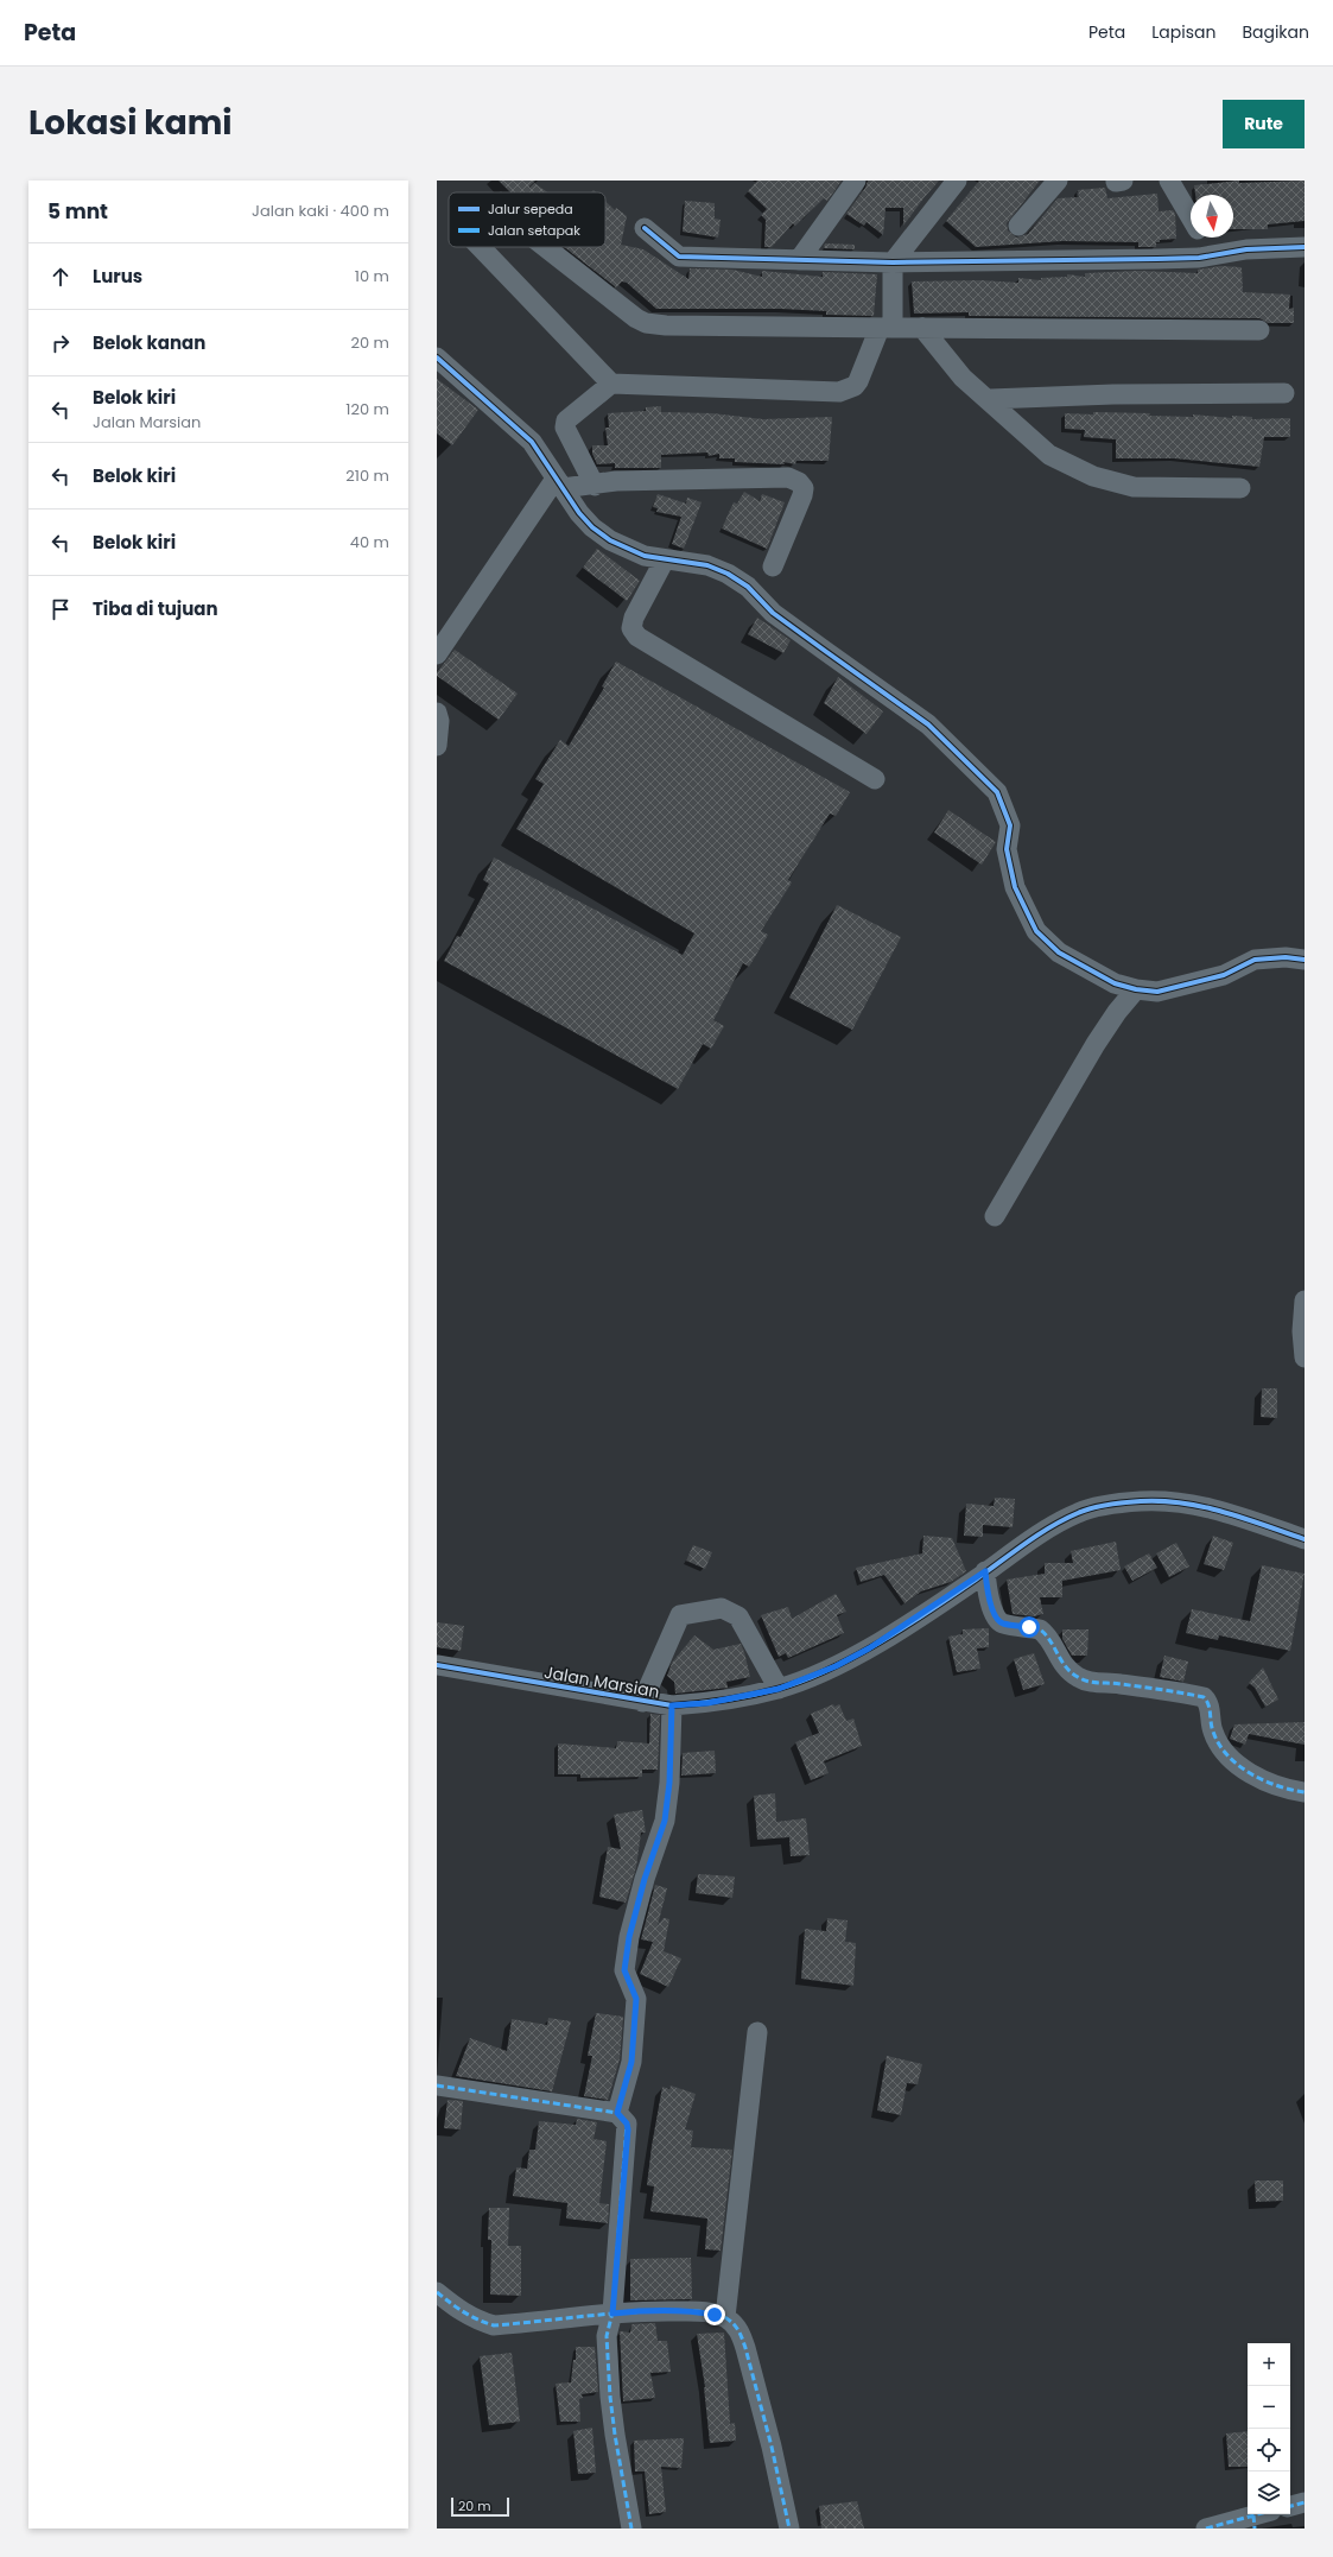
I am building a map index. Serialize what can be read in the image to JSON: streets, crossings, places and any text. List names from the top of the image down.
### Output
{
  "streets": {
    "street": ["Jalan Marsian"]
  },
  "legend": ["Jalur sepeda", "Jalan setapak"],
  "scale_bar": "20 m",
  "north": "bottom",
  "page": {
    "header": "Peta",
    "nav": ["Peta", "Lapisan", "Bagikan"],
    "title": "Lokasi kami",
    "buttons": "Rute",
    "heading": ["5 mnt", "Jalan kaki · 400 m"],
    "list": [
      ["Lurus", "10 m"],
      ["Belok kanan", "20 m"],
      ["Belok kiri", "Jalan Marsian", "120 m"],
      ["Belok kiri", "210 m"],
      ["Belok kiri", "40 m"],
      "Tiba di tujuan"
    ],
    "map_buttons": ["+", "−"],
    "scale": "20 m"
  }
}
